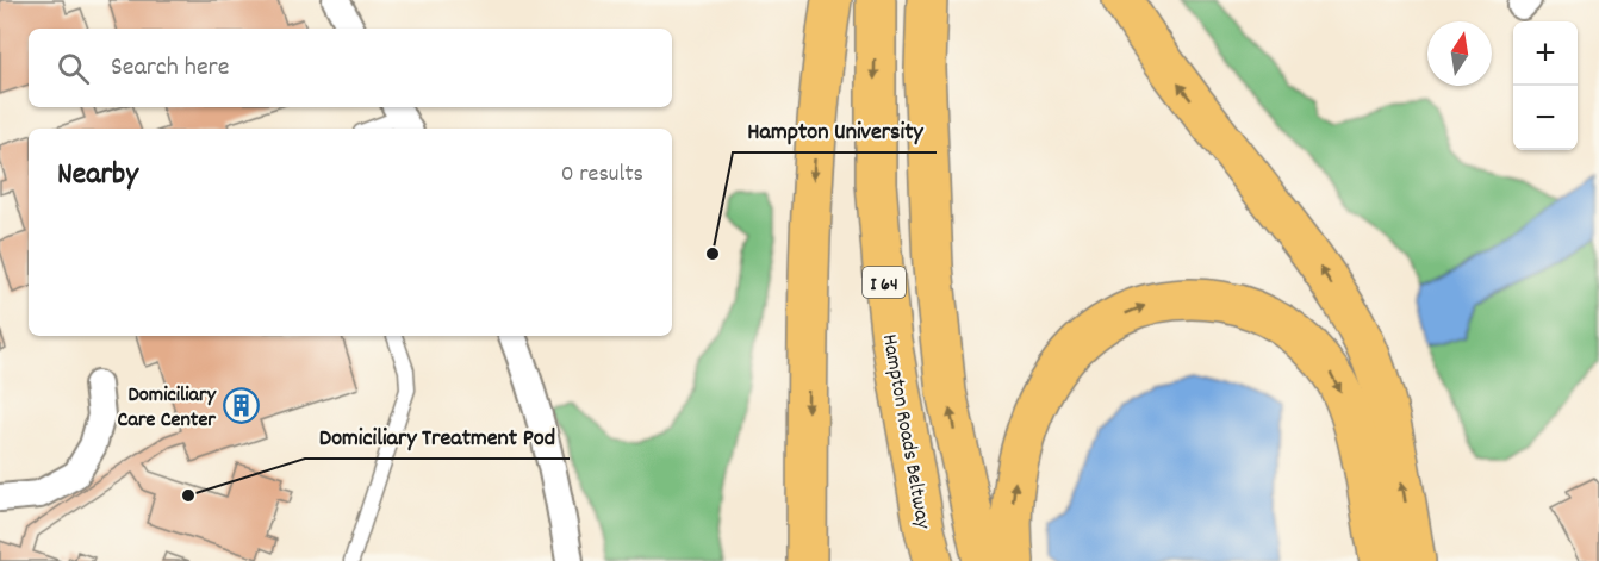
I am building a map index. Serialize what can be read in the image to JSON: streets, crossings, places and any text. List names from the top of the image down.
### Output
{
  "streets": {
    "highway": ["I 64", "Hampton Roads Beltway"]
  },
  "places": {
    "other": ["Hampton University", "Domiciliary Treatment Pod"],
    "building": ["Domiciliary Care Center"]
  },
  "north": "top",
  "page": {
    "map_buttons": ["+", "−"],
    "search": "Search here",
    "heading": ["Nearby", "0 results"]
  }
}
